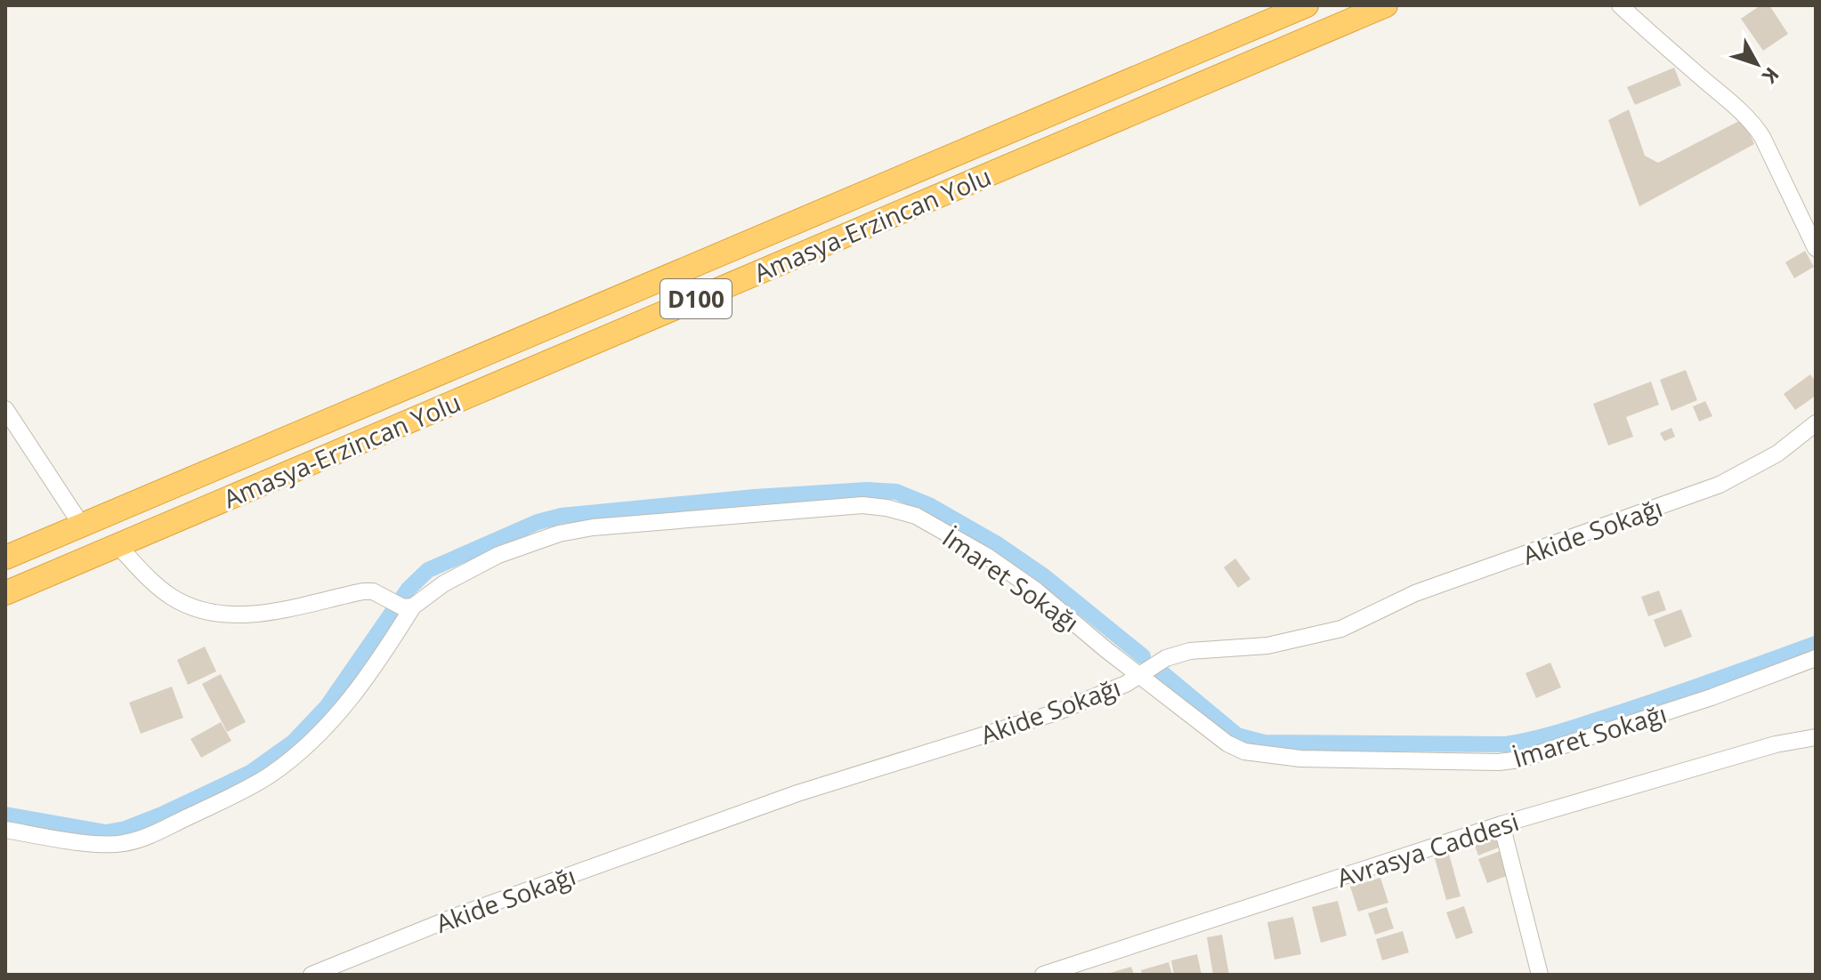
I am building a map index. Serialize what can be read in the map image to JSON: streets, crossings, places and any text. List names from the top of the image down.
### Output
{
  "streets": {
    "highway": ["Amasya-Erzincan Yolu", "D100"],
    "street": ["Akide Sokağı", "İmaret Sokağı", "Avrasya Caddesi"]
  },
  "crossings": [
    ["Akide Sokağı", "İmaret Sokağı"]
  ],
  "north": "bottom right"
}
